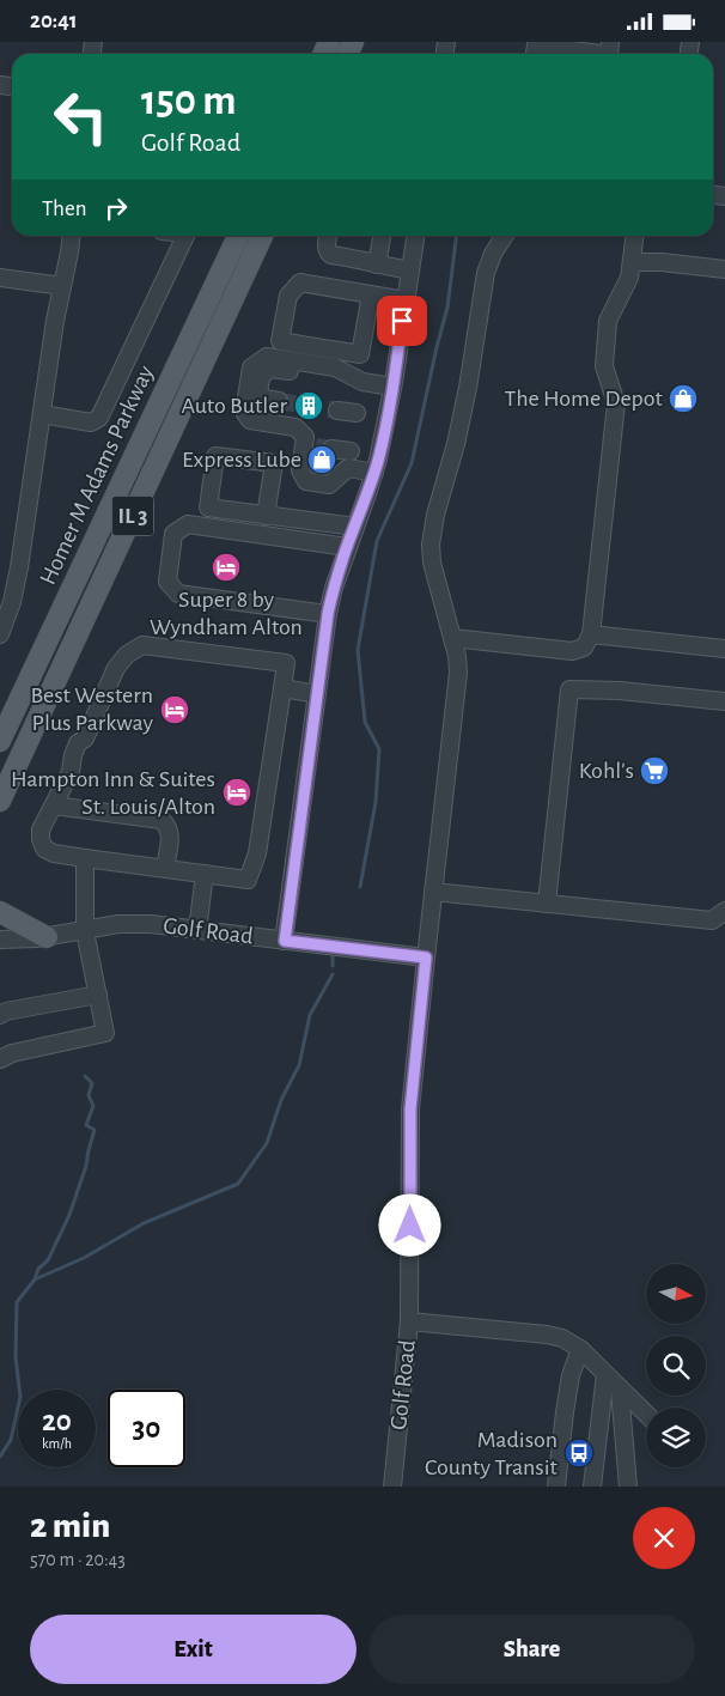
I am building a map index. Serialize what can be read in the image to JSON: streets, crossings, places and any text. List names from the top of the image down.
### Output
{
  "streets": {
    "main road": ["Homer M Adams Parkway", "IL 3"],
    "street": ["Golf Road"]
  },
  "places": {
    "shop": ["The Home Depot", "Express Lube"],
    "building": ["Auto Butler"],
    "hotel": ["Super 8 by Wyndham Alton", "Best Western Plus Parkway", "Hampton Inn & Suites St. Louis/Alton"],
    "supermarket": ["Kohl's"],
    "bus stop": ["Madison County Transit"]
  },
  "north": "right",
  "page": {
    "status": "20:41",
    "turn": ["150 m", "Golf Road"],
    "then": "Then",
    "speed": "20 km/h",
    "limit": "30",
    "heading": ["2 min", "570 m · 20:43"],
    "buttons": ["Exit", "Share"]
  }
}
